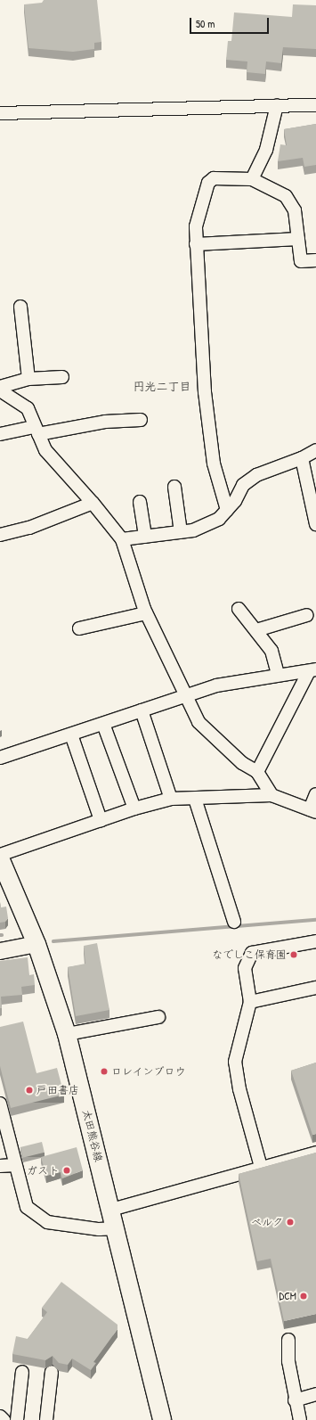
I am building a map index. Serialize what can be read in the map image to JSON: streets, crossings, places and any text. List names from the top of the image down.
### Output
{
  "streets": {
    "main road": ["太田熊谷線"]
  },
  "districts": ["円光二丁目"],
  "places": [
    "なでしこ保育園",
    "ロレインブロウ",
    "戸田書店",
    "ガスト",
    "ベルク",
    "DCM"
  ],
  "scale_bar": "50 m"
}
